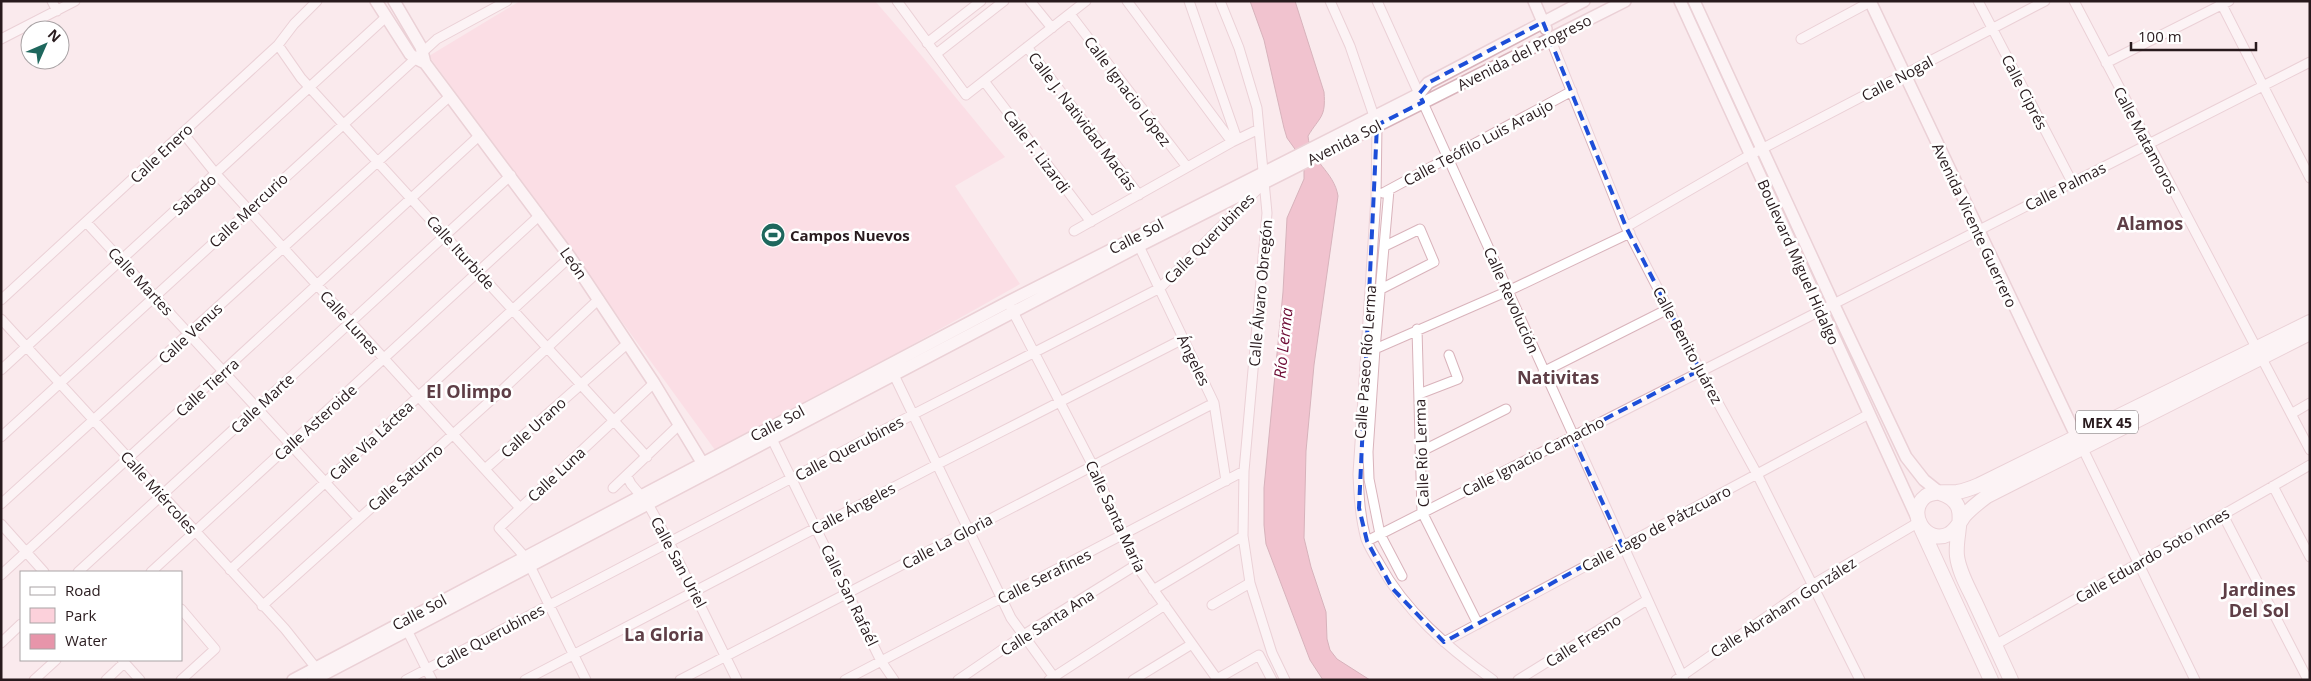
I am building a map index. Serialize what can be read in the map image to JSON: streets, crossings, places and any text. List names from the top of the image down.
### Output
{
  "streets": {
    "main road": ["MEX 45"],
    "street": [
      "Avenida del Progreso",
      "Calle Nogal",
      "Calle Ignacio López",
      "Calle Ciprés",
      "Calle J. Natividad Macías",
      "Calle Matamoros",
      "Avenida Sol",
      "Calle Teófilo Luis Araujo",
      "Calle F. Lizardi",
      "Calle Enero",
      "Calle Palmas",
      "Sabado",
      "Calle Mercurio",
      "Avenida Vicente Guerrero",
      "Calle Sol",
      "Calle Querubines",
      "Calle Iturbide",
      "Boulevard Miguel Hidalgo",
      "León",
      "Calle Martes",
      "Calle Álvaro Obregón",
      "Calle Revolución",
      "Calle Lunes",
      "Calle Venus",
      "Calle Benito Juárez",
      "Ángeles",
      "Calle Paseo Río Lerma",
      "Calle Tierra",
      "Calle Marte",
      "Calle Asteroide",
      "Calle Urano",
      "Calle Vía Láctea",
      "Calle Río Lerma",
      "Calle Ignacio Camacho",
      "Calle Luna",
      "Calle Saturno",
      "Calle Miércoles",
      "Calle Ángeles",
      "Calle Santa María",
      "Calle Lago de Pátzcuaro",
      "Calle La Gloria",
      "Calle Eduardo Soto Innes",
      "Calle San Uriel",
      "Calle Serafines",
      "Calle San Rafaél",
      "Calle Abraham González",
      "Calle Santa Ana",
      "Calle Fresno"
    ]
  },
  "crossings": [
    ["Avenida del Progreso", "Avenida Sol"],
    ["Avenida del Progreso", "Calle Revolución"],
    ["Avenida del Progreso", "Calle Benito Juárez"],
    ["Calle Nogal", "Calle Ciprés"],
    ["Calle Nogal", "Avenida Vicente Guerrero"],
    ["Calle Nogal", "Boulevard Miguel Hidalgo"],
    ["Calle Nogal", "Calle Revolución"],
    ["Calle Nogal", "Calle Benito Juárez"],
    ["Calle Nogal", "Calle Río Lerma"],
    ["Calle Ciprés", "Calle Palmas"],
    ["Calle Matamoros", "Calle Palmas"],
    ["Calle Matamoros", "MEX 45"],
    ["Avenida Sol", "Calle Sol"],
    ["Avenida Sol", "Calle Querubines"],
    ["Avenida Sol", "Calle Álvaro Obregón"],
    ["Avenida Sol", "Calle Revolución"],
    ["Avenida Sol", "Calle Paseo Río Lerma"],
    ["Calle Teófilo Luis Araujo", "Calle Revolución"],
    ["Calle Teófilo Luis Araujo", "Calle Benito Juárez"],
    ["Calle Enero", "Calle Iturbide"],
    ["Calle Enero", "Calle Martes"],
    ["Calle Enero", "Calle Lunes"],
    ["Calle Palmas", "Avenida Vicente Guerrero"],
    ["Calle Palmas", "Boulevard Miguel Hidalgo"],
    ["Calle Palmas", "Calle Ignacio Camacho"],
    ["Sabado", "Calle Iturbide"],
    ["Sabado", "Calle Martes"],
    ["Sabado", "Calle Lunes"],
    ["Sabado", "Calle Miércoles"],
    ["Calle Mercurio", "Calle Iturbide"],
    ["Calle Mercurio", "León"],
    ["Calle Mercurio", "Calle Martes"],
    ["Calle Mercurio", "Calle Lunes"],
    ["Calle Mercurio", "Calle Miércoles"],
    ["Avenida Vicente Guerrero", "MEX 45"],
    ["Calle Sol", "Calle Querubines"],
    ["Calle Sol", "León"],
    ["Calle Sol", "Calle Álvaro Obregón"],
    ["Calle Sol", "Ángeles"],
    ["Calle Sol", "Calle Luna"],
    ["Calle Sol", "Calle Miércoles"],
    ["Calle Sol", "Calle Santa María"],
    ["Calle Sol", "Calle San Uriel"],
    ["Calle Sol", "Calle San Rafaél"],
    ["Calle Querubines", "Calle Álvaro Obregón"],
    ["Calle Querubines", "Ángeles"],
    ["Calle Querubines", "Calle Santa María"],
    ["Calle Querubines", "Calle San Uriel"],
    ["Calle Querubines", "Calle San Rafaél"],
    ["Calle Iturbide", "Calle Venus"],
    ["Calle Iturbide", "Calle Tierra"],
    ["Calle Iturbide", "Calle Marte"],
    ["Calle Iturbide", "Calle Asteroide"],
    ["Calle Iturbide", "Calle Urano"],
    ["Calle Iturbide", "Calle Vía Láctea"],
    ["Calle Iturbide", "Calle Luna"],
    ["Calle Iturbide", "Calle Saturno"],
    ["Boulevard Miguel Hidalgo", "MEX 45"],
    ["Boulevard Miguel Hidalgo", "Calle Ignacio Camacho"],
    ["Boulevard Miguel Hidalgo", "Calle Lago de Pátzcuaro"],
    ["Boulevard Miguel Hidalgo", "Calle Abraham González"],
    ["León", "Calle Venus"],
    ["León", "Calle Tierra"],
    ["León", "Calle Marte"],
    ["León", "Calle Asteroide"],
    ["León", "Calle Urano"],
    ["León", "Calle Vía Láctea"],
    ["León", "Calle Luna"],
    ["León", "Calle Saturno"],
    ["Calle Martes", "Calle Venus"],
    ["Calle Martes", "Calle Tierra"],
    ["Calle Martes", "Calle Marte"],
    ["Calle Martes", "Calle Asteroide"],
    ["Calle Martes", "Calle Vía Láctea"],
    ["Calle Martes", "Calle Saturno"],
    ["Calle Álvaro Obregón", "Calle Serafines"],
    ["Calle Revolución", "Calle Ignacio Camacho"],
    ["Calle Revolución", "Calle Lago de Pátzcuaro"],
    ["Calle Revolución", "Calle Abraham González"],
    ["Calle Revolución", "Calle Fresno"],
    ["Calle Lunes", "Calle Venus"],
    ["Calle Lunes", "Calle Tierra"],
    ["Calle Lunes", "Calle Marte"],
    ["Calle Lunes", "Calle Asteroide"],
    ["Calle Lunes", "Calle Urano"],
    ["Calle Lunes", "Calle Vía Láctea"],
    ["Calle Lunes", "Calle Luna"],
    ["Calle Lunes", "Calle Saturno"],
    ["Calle Venus", "Calle Miércoles"],
    ["Calle Benito Juárez", "Calle Ignacio Camacho"],
    ["Calle Benito Juárez", "Calle Lago de Pátzcuaro"],
    ["Calle Benito Juárez", "Calle Abraham González"],
    ["Ángeles", "Calle Ángeles"],
    ["Ángeles", "Calle La Gloria"],
    ["Ángeles", "Calle Serafines"],
    ["Calle Paseo Río Lerma", "Calle Ignacio Camacho"],
    ["Calle Paseo Río Lerma", "Calle Lago de Pátzcuaro"],
    ["Calle Tierra", "Calle Miércoles"],
    ["Calle Marte", "Calle Miércoles"],
    ["Calle Asteroide", "Calle Miércoles"],
    ["MEX 45", "Calle Abraham González"],
    ["Calle Vía Láctea", "Calle Miércoles"],
    ["Calle Río Lerma", "Calle Ignacio Camacho"],
    ["Calle Río Lerma", "Calle Lago de Pátzcuaro"],
    ["Calle Saturno", "Calle Miércoles"],
    ["Calle Ángeles", "Calle Santa María"],
    ["Calle Ángeles", "Calle San Uriel"],
    ["Calle Ángeles", "Calle San Rafaél"],
    ["Calle Santa María", "Calle La Gloria"],
    ["Calle Santa María", "Calle Serafines"],
    ["Calle Santa María", "Calle Santa Ana"],
    ["Calle La Gloria", "Calle San Uriel"],
    ["Calle La Gloria", "Calle San Rafaél"],
    ["Calle Serafines", "Calle San Rafaél"]
  ],
  "districts": [
    "Alamos",
    "Nativitas",
    "El Olimpo",
    "Jardines Del Sol",
    "La Gloria"
  ],
  "water": ["Río Lerma"],
  "places": {
    "sports": ["Campos Nuevos"]
  },
  "legend": ["Road", "Park", "Water"],
  "scale_bar": "100 m",
  "north": "top right"
}
